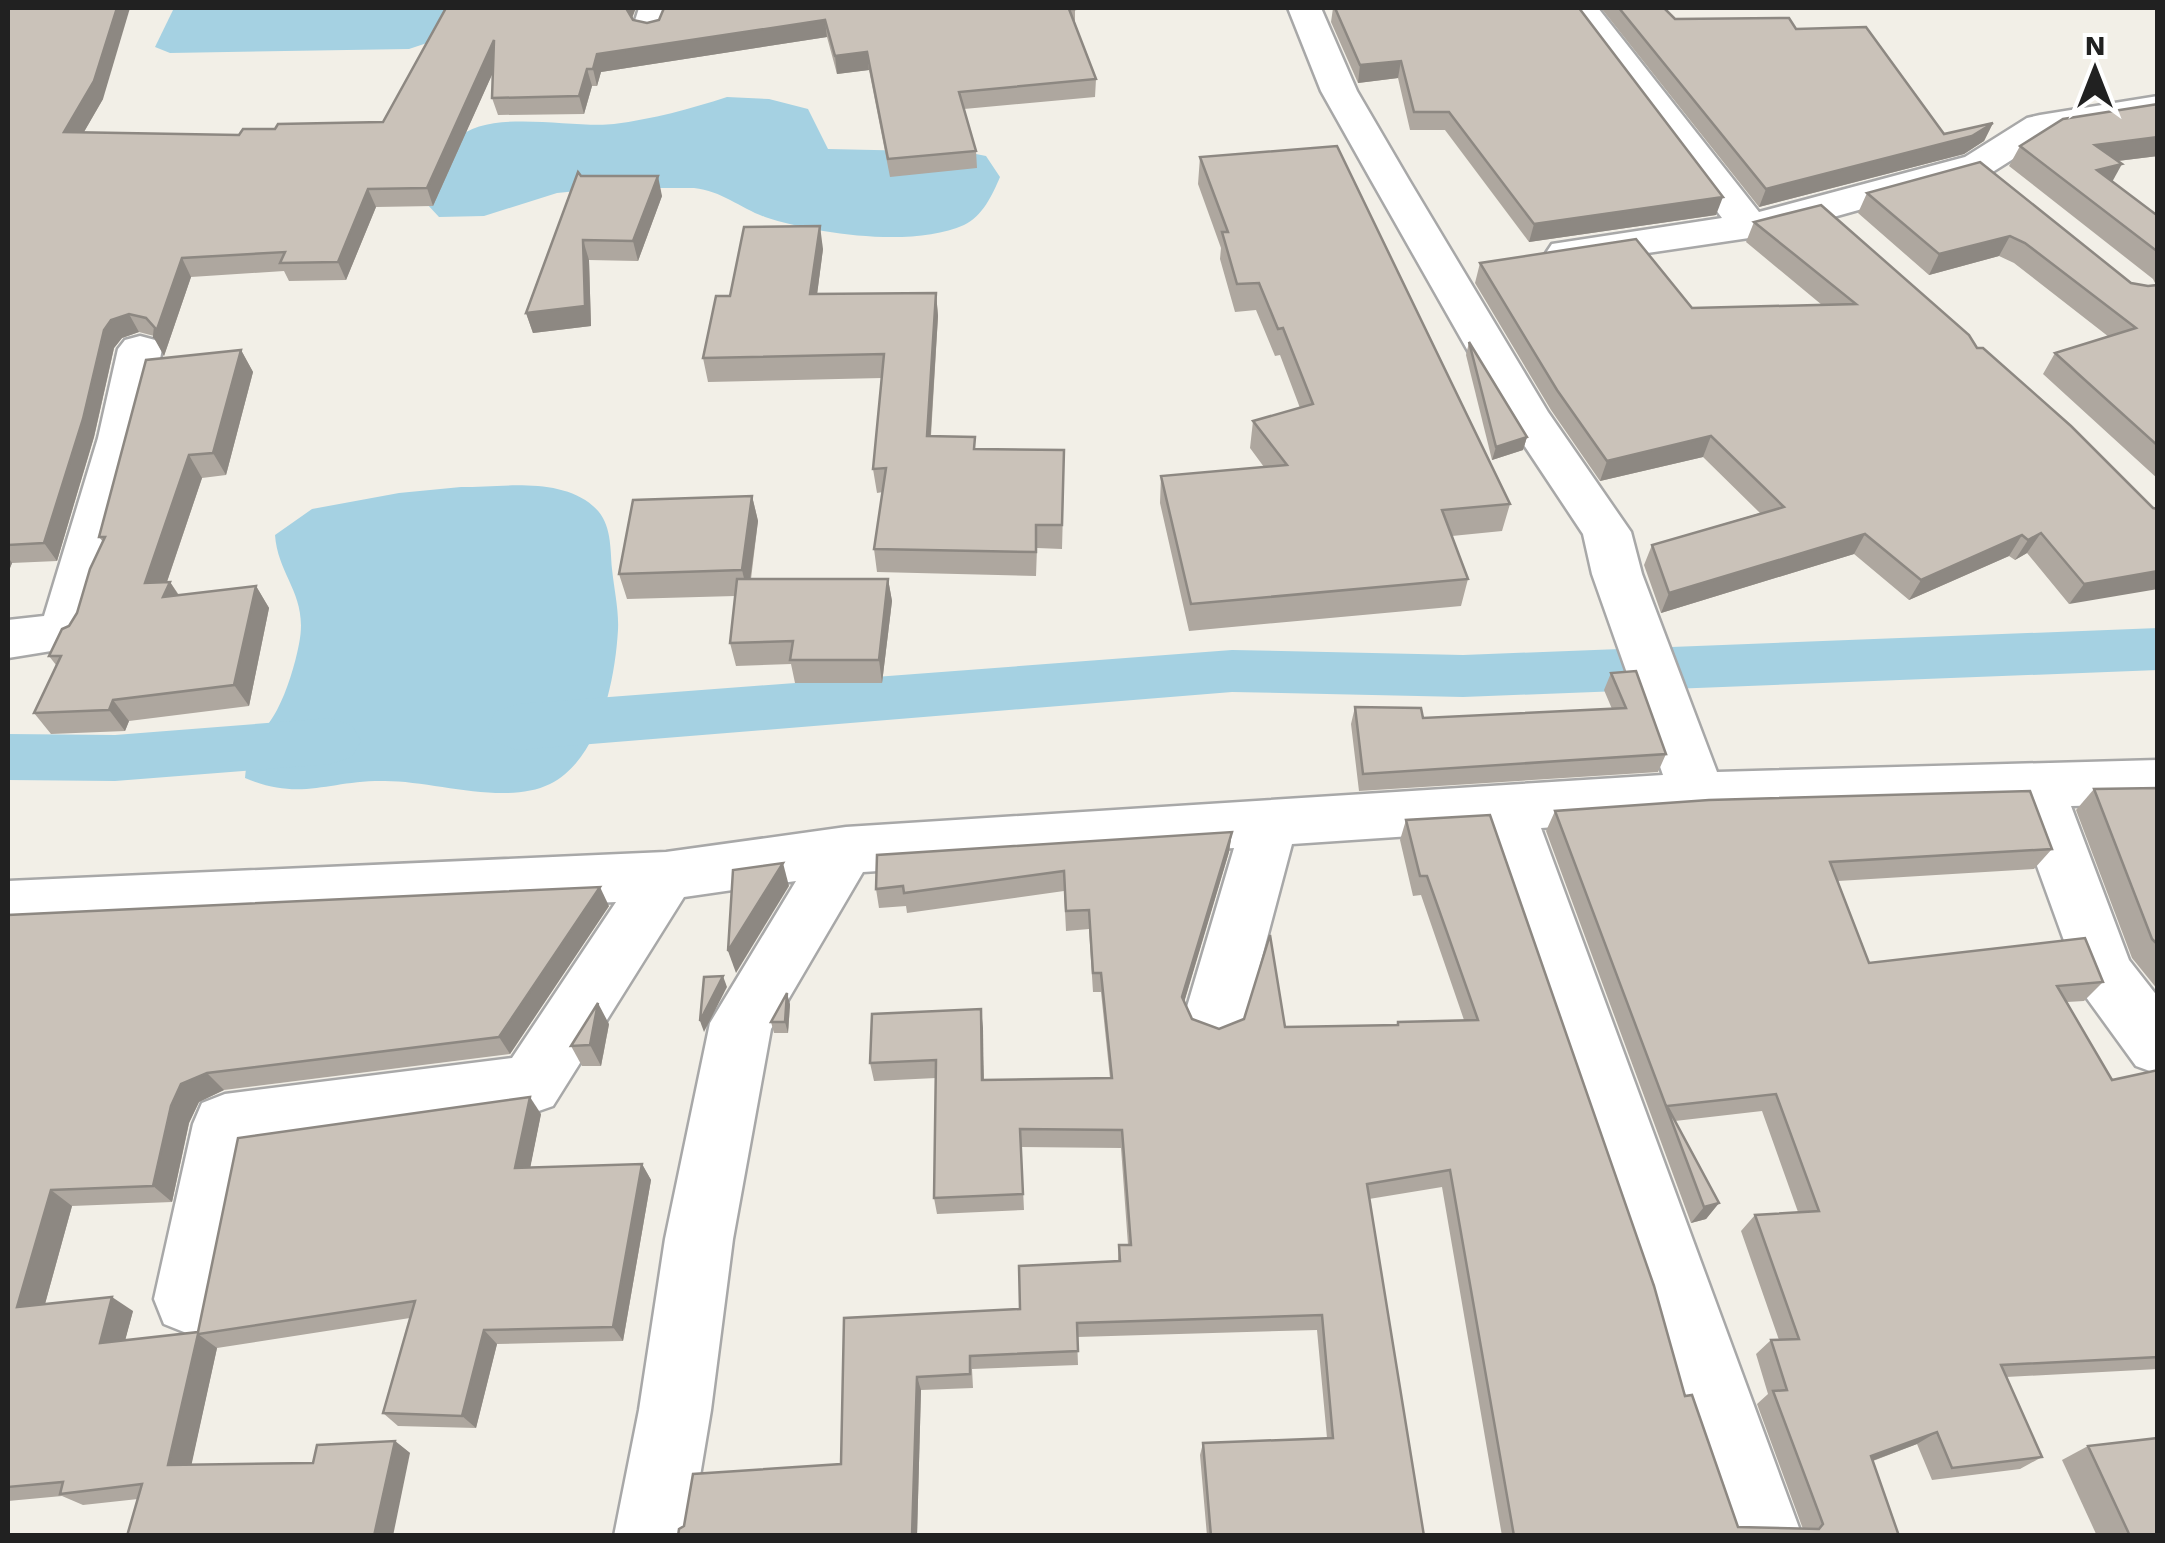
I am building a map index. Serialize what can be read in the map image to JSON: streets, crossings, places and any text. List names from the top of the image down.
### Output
{
  "north": "top"
}
